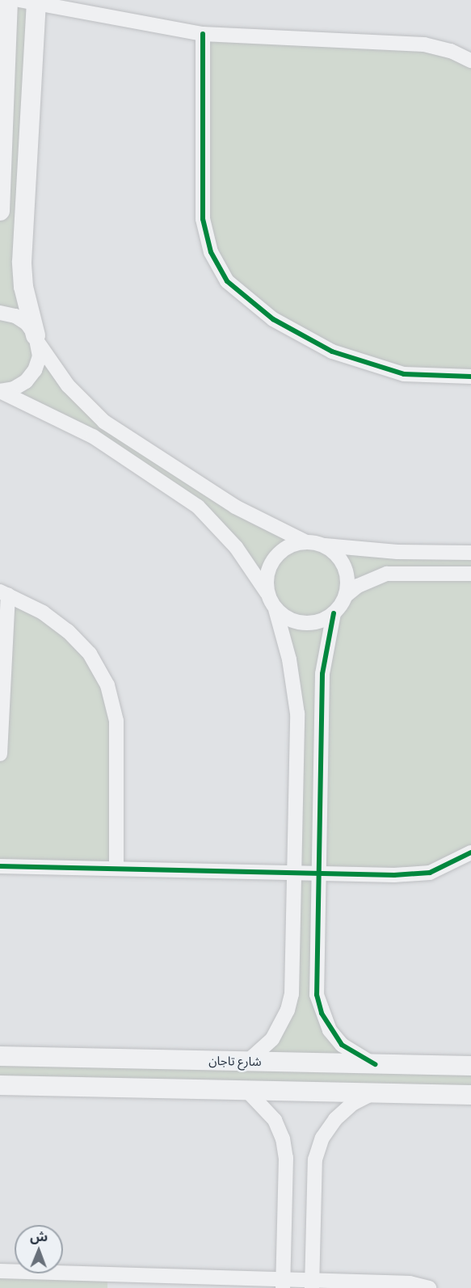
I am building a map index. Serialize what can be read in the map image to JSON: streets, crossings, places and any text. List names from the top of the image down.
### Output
{
  "streets": {
    "street": ["شارع تاجان"]
  },
  "north": "top"
}
